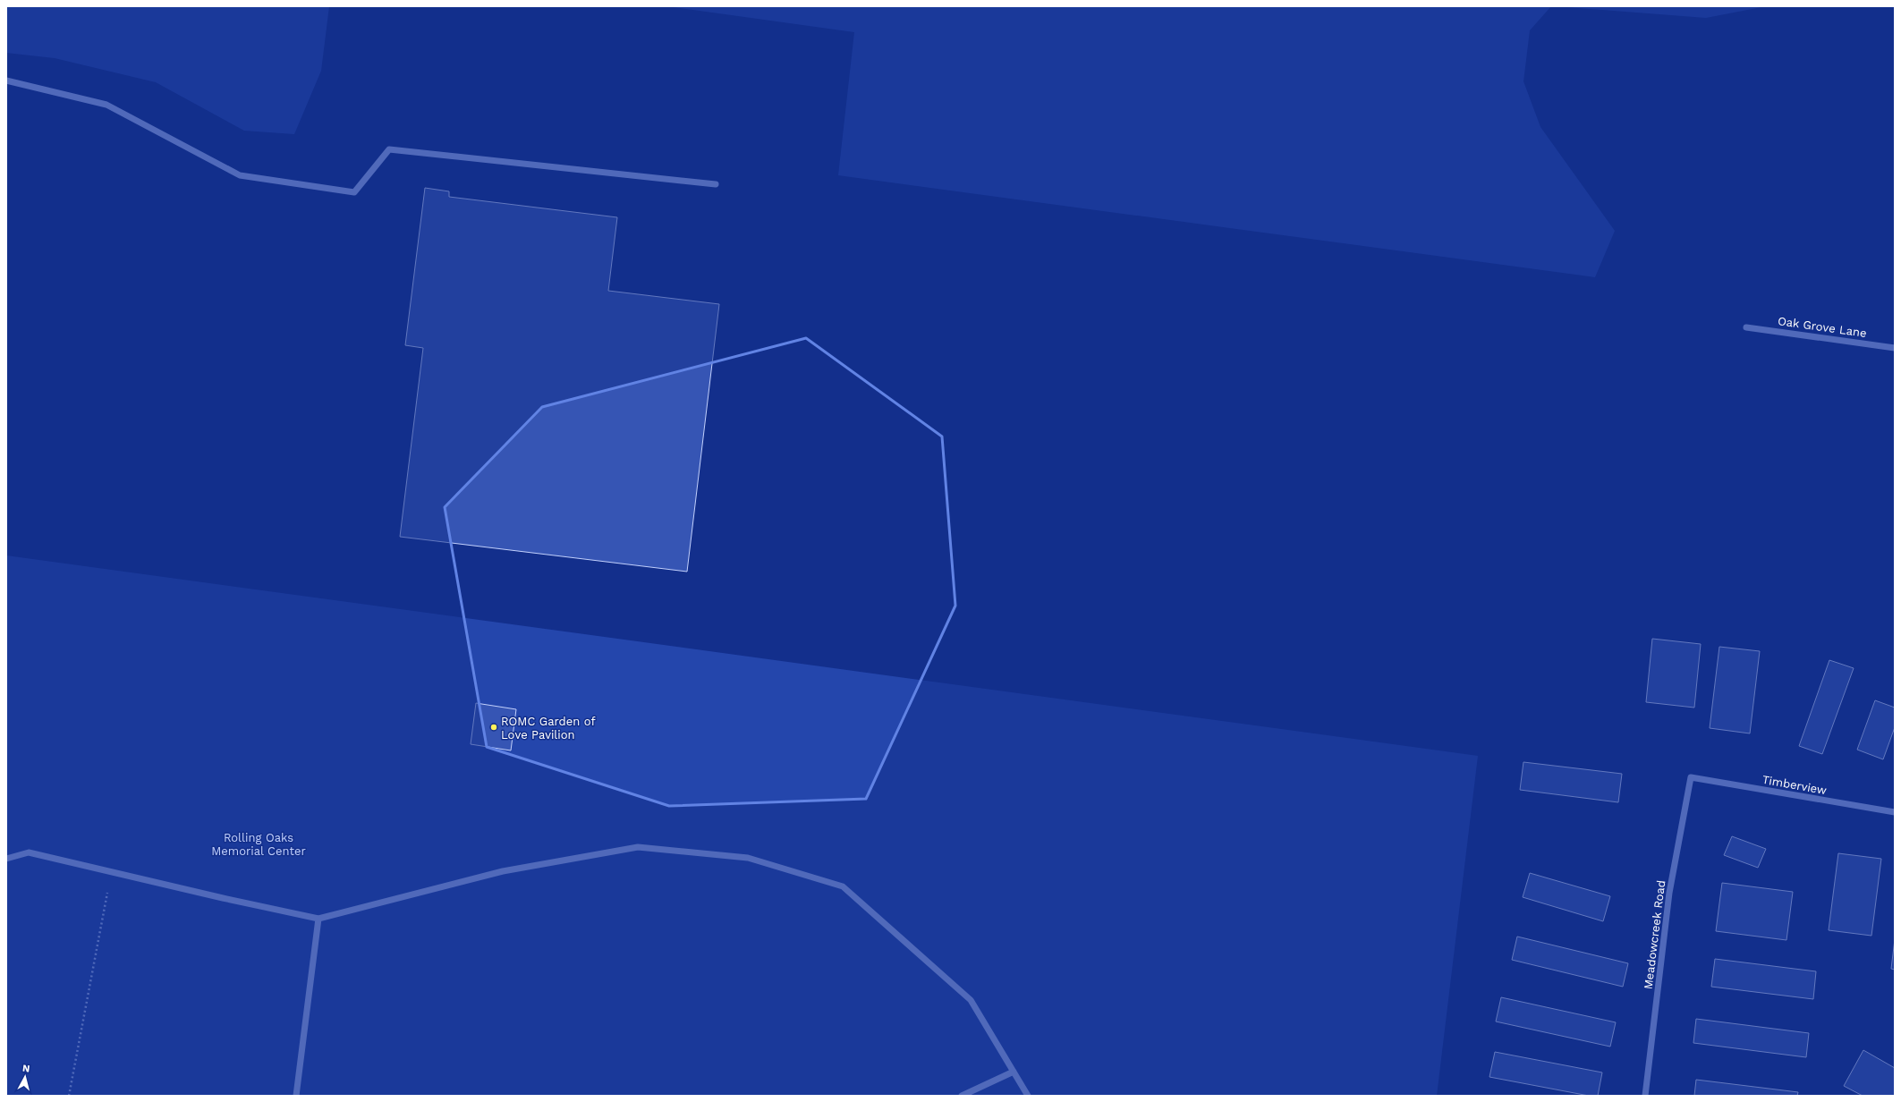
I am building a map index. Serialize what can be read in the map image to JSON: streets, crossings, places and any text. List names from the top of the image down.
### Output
{
  "streets": {
    "street": ["Oak Grove Lane", "Timberview", "Meadowcreek Road"]
  },
  "crossings": [
    ["Timberview", "Meadowcreek Road"]
  ],
  "parks": ["Rolling Oaks Memorial Center"],
  "places": ["ROMC Garden of Love Pavilion"],
  "north": "top"
}
